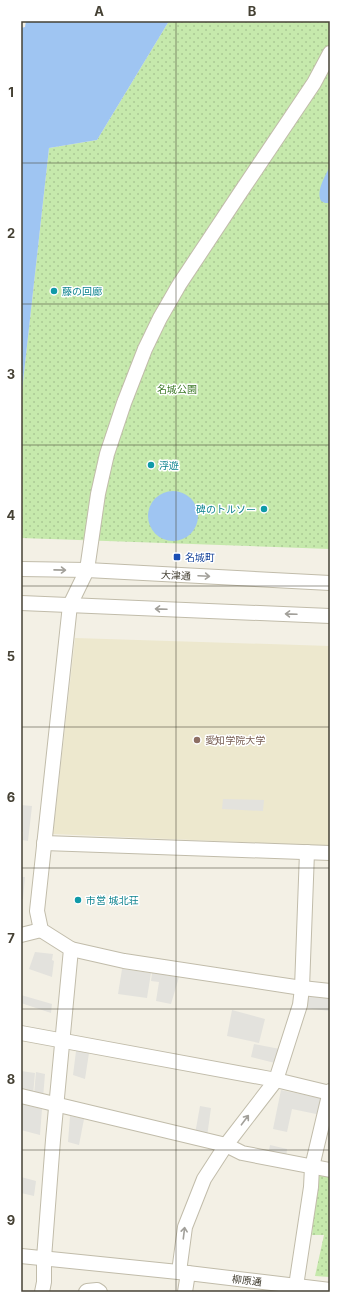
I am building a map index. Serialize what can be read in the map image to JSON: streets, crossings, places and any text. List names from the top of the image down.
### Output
{
  "streets": {
    "street": ["大津通", "柳原通"]
  },
  "parks": ["名城公園"],
  "places": {
    "other": [
      "藤の回廊",
      "浮遊",
      "碑のトルソー",
      "愛知学院大学",
      "市営 城北荘"
    ],
    "transit": ["名城町"]
  },
  "grid": {
    "columns": ["A", "B"],
    "rows": [
      "1",
      "2",
      "3",
      "4",
      "5",
      "6",
      "7",
      "8",
      "9"
    ]
  }
}
